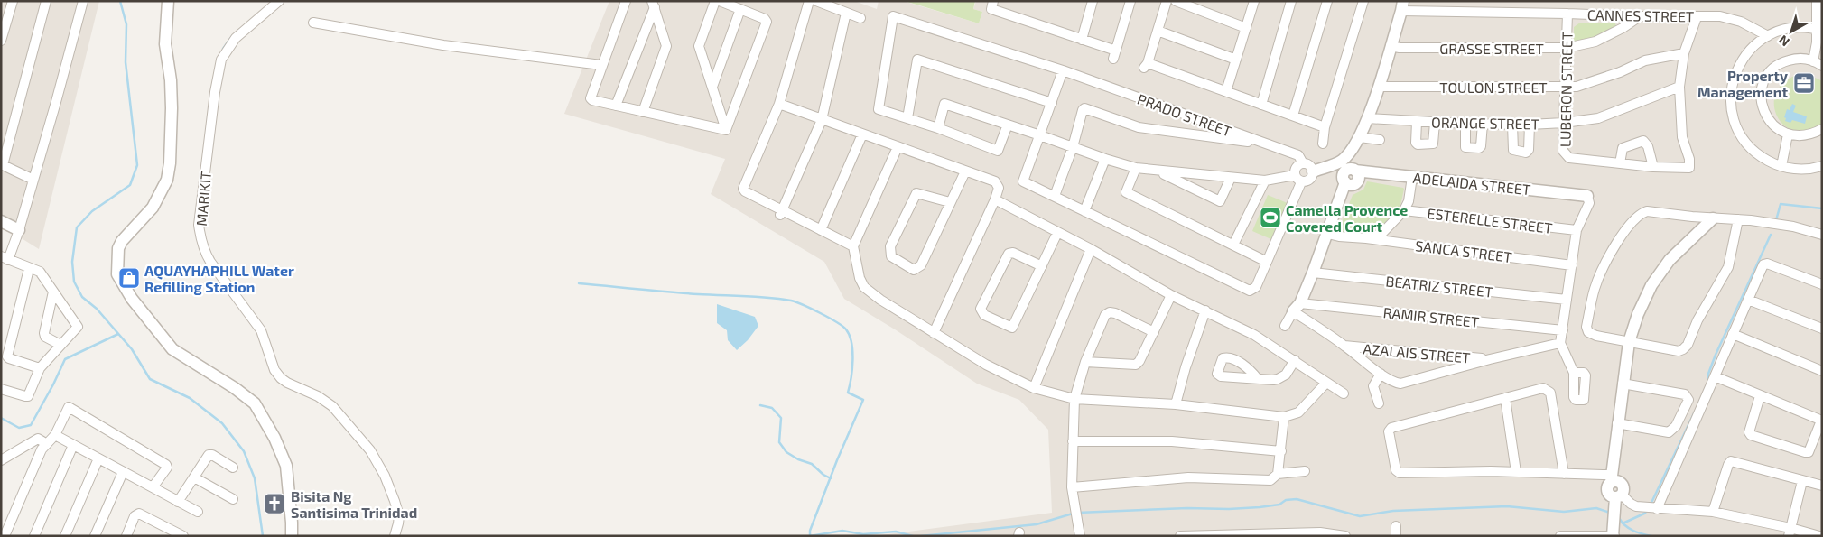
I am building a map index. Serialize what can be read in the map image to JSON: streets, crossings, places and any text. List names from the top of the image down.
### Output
{
  "streets": {
    "street": [
      "CANNES STREET",
      "GRASSE STREET",
      "TOULON STREET",
      "LUBERON STREET",
      "PRADO STREET",
      "ORANGE STREET",
      "ADELAIDA STREET",
      "MARIKIT",
      "ESTERELLE STREET",
      "SANCA STREET",
      "BEATRIZ STREET",
      "RAMIR STREET",
      "AZALAIS STREET"
    ]
  },
  "crossings": [
    ["CANNES STREET", "GRASSE STREET"],
    ["CANNES STREET", "LUBERON STREET"],
    ["GRASSE STREET", "LUBERON STREET"],
    ["TOULON STREET", "LUBERON STREET"],
    ["LUBERON STREET", "ORANGE STREET"]
  ],
  "places": {
    "office": ["Property Management"],
    "sports": ["Camella Provence Covered Court"],
    "shop": ["AQUAYHAPHILL Water Refilling Station"],
    "church": ["Bisita Ng Santisima Trinidad"]
  },
  "north": "bottom left"
}
